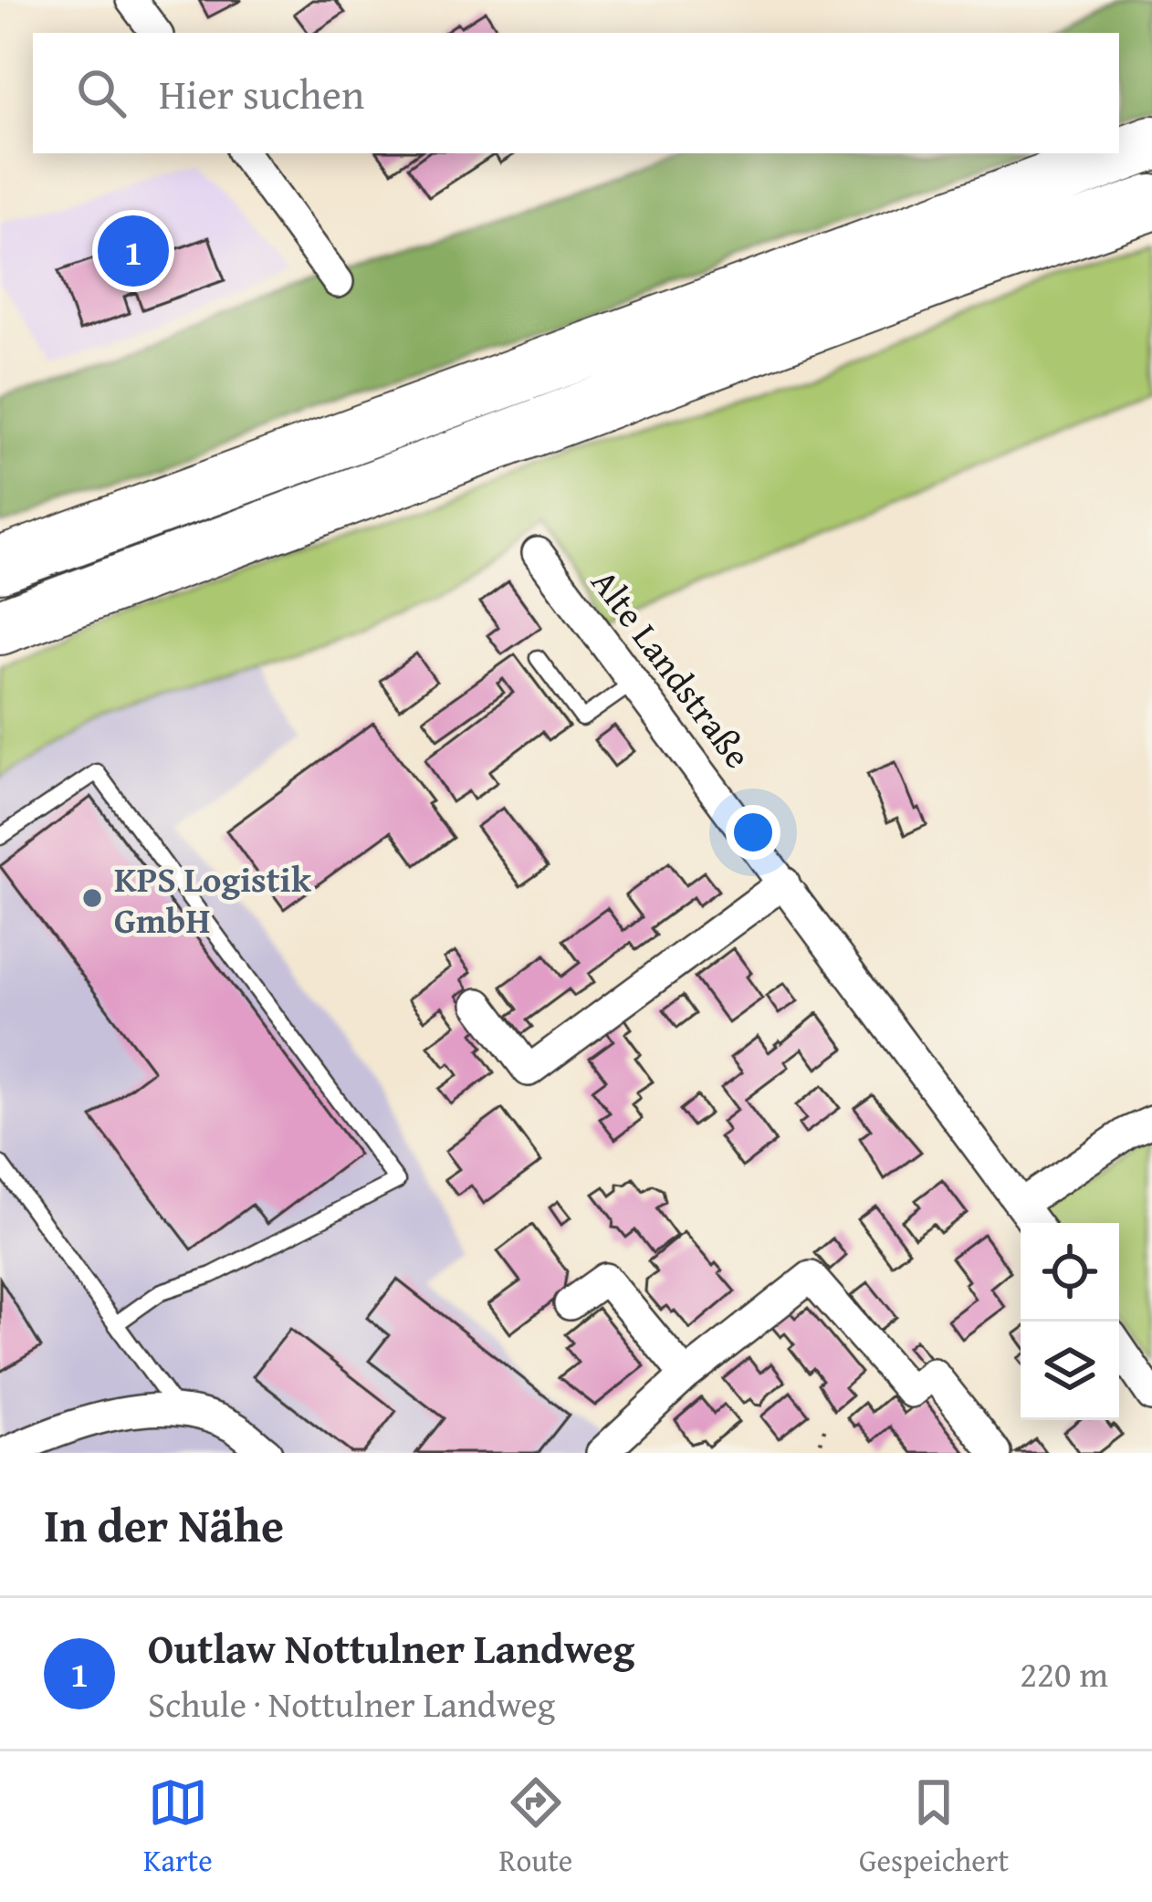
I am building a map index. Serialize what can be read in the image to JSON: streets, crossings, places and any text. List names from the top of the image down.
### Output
{
  "streets": {
    "street": ["Alte Landstraße"]
  },
  "places": ["KPS Logistik GmbH"],
  "page": {
    "search": "Hier suchen",
    "pins": "1",
    "heading": "In der Nähe",
    "list": [
      {
        "mark": "1",
        "name": "Outlaw Nottulner Landweg",
        "note": "Schule · Nottulner Landweg",
        "value": "220 m"
      }
    ],
    "nav": ["Karte", "Route", "Gespeichert"]
  }
}
